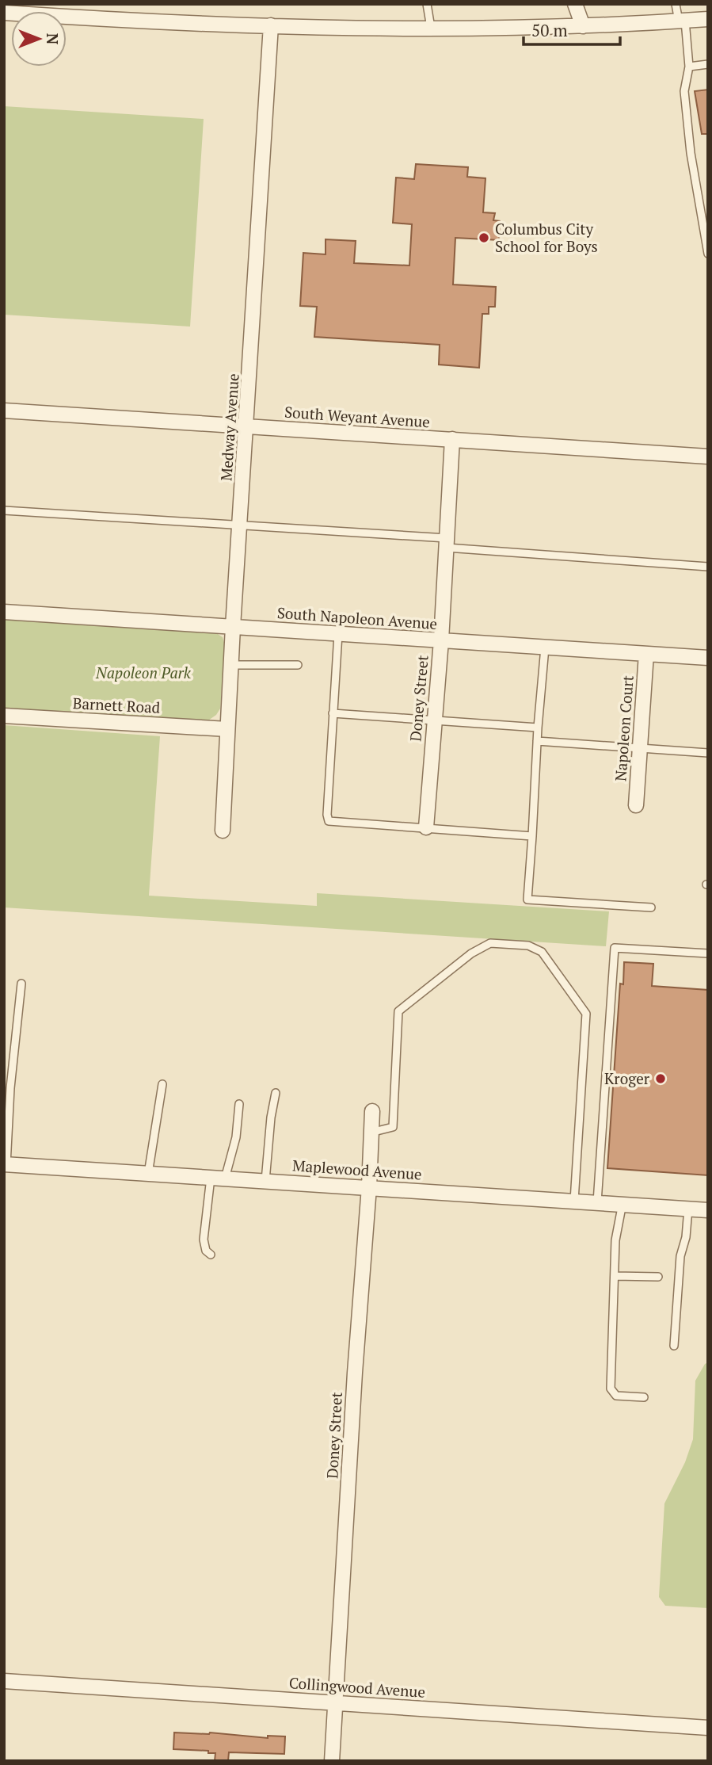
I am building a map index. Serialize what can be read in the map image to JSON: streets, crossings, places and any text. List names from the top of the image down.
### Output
{
  "streets": {
    "street": [
      "South Weyant Avenue",
      "Medway Avenue",
      "South Napoleon Avenue",
      "Doney Street",
      "Barnett Road",
      "Napoleon Court",
      "Maplewood Avenue",
      "Collingwood Avenue"
    ]
  },
  "crossings": [
    ["South Weyant Avenue", "Medway Avenue"],
    ["South Weyant Avenue", "Doney Street"],
    ["Medway Avenue", "South Napoleon Avenue"],
    ["Medway Avenue", "Barnett Road"],
    ["South Napoleon Avenue", "Doney Street"],
    ["South Napoleon Avenue", "Napoleon Court"],
    ["Doney Street", "Maplewood Avenue"],
    ["Doney Street", "Collingwood Avenue"]
  ],
  "parks": ["Napoleon Park"],
  "places": ["Columbus City School for Boys", "Kroger"],
  "scale_bar": "50 m",
  "north": "right"
}
